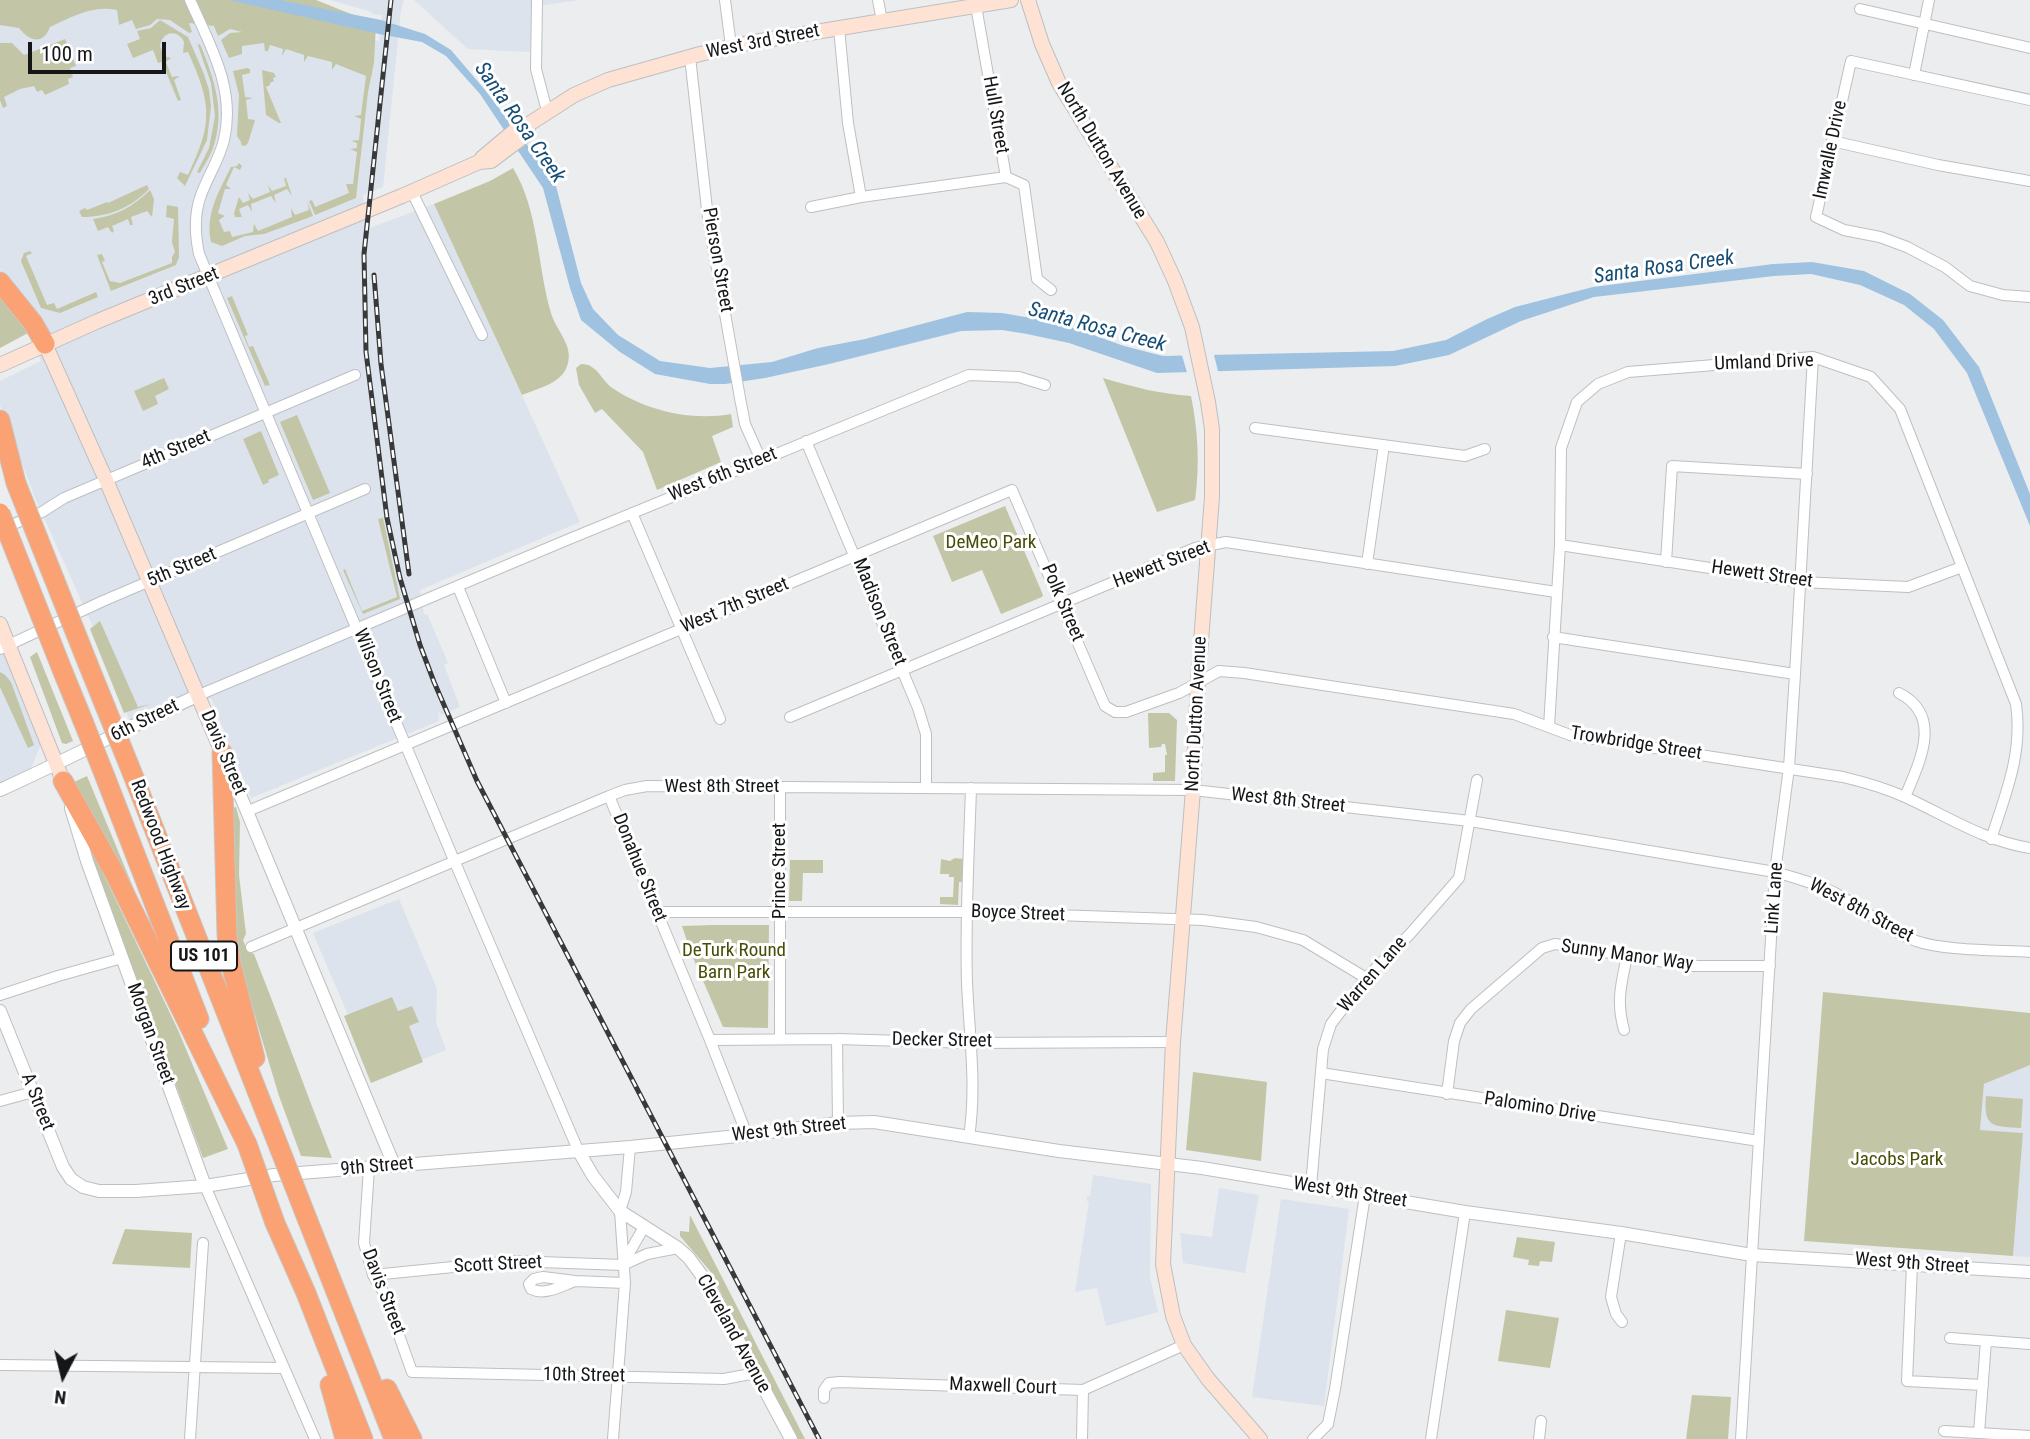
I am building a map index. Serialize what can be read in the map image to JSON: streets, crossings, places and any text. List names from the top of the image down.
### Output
{
  "streets": {
    "highway": ["Redwood Highway", "US 101"],
    "main road": [
      "West 3rd Street",
      "North Dutton Avenue",
      "3rd Street",
      "Davis Street",
      "Morgan Street"
    ],
    "street": [
      "Hull Street",
      "Imwalle Drive",
      "Pierson Street",
      "Umland Drive",
      "4th Street",
      "West 6th Street",
      "Hewett Street",
      "5th Street",
      "Polk Street",
      "West 7th Street",
      "Madison Street",
      "Wilson Street",
      "6th Street",
      "Trowbridge Street",
      "West 8th Street",
      "Donahue Street",
      "Prince Street",
      "Link Lane",
      "Boyce Street",
      "Sunny Manor Way",
      "Warren Lane",
      "Decker Street",
      "A Street",
      "Palomino Drive",
      "West 9th Street",
      "9th Street",
      "Scott Street",
      "Cleveland Avenue",
      "10th Street",
      "Maxwell Court"
    ]
  },
  "crossings": [
    ["West 3rd Street", "Hull Street"],
    ["West 3rd Street", "Pierson Street"],
    ["West 3rd Street", "3rd Street"],
    ["North Dutton Avenue", "Hewett Street"],
    ["North Dutton Avenue", "Trowbridge Street"],
    ["North Dutton Avenue", "West 8th Street"],
    ["North Dutton Avenue", "Boyce Street"],
    ["North Dutton Avenue", "Decker Street"],
    ["North Dutton Avenue", "West 9th Street"],
    ["North Dutton Avenue", "Maxwell Court"],
    ["Pierson Street", "West 6th Street"],
    ["3rd Street", "Wilson Street"],
    ["3rd Street", "Davis Street"],
    ["Umland Drive", "Hewett Street"],
    ["Umland Drive", "Trowbridge Street"],
    ["Umland Drive", "Link Lane"],
    ["4th Street", "Wilson Street"],
    ["4th Street", "Davis Street"],
    ["West 6th Street", "Madison Street"],
    ["West 6th Street", "6th Street"],
    ["Hewett Street", "Polk Street"],
    ["Hewett Street", "Madison Street"],
    ["Hewett Street", "Link Lane"],
    ["5th Street", "Wilson Street"],
    ["5th Street", "Davis Street"],
    ["5th Street", "Morgan Street"],
    ["Polk Street", "West 7th Street"],
    ["Polk Street", "Trowbridge Street"],
    ["West 7th Street", "Madison Street"],
    ["West 7th Street", "Wilson Street"],
    ["West 7th Street", "Davis Street"],
    ["Madison Street", "West 8th Street"],
    ["Wilson Street", "6th Street"],
    ["Wilson Street", "West 8th Street"],
    ["Wilson Street", "9th Street"],
    ["Wilson Street", "Cleveland Avenue"],
    ["6th Street", "Davis Street"],
    ["6th Street", "Morgan Street"],
    ["Trowbridge Street", "Link Lane"],
    ["Davis Street", "West 8th Street"],
    ["Davis Street", "9th Street"],
    ["Davis Street", "Scott Street"],
    ["Davis Street", "10th Street"],
    ["West 8th Street", "Donahue Street"],
    ["West 8th Street", "Prince Street"],
    ["West 8th Street", "Link Lane"],
    ["West 8th Street", "Warren Lane"],
    ["Donahue Street", "Boyce Street"],
    ["Donahue Street", "Decker Street"],
    ["Donahue Street", "West 9th Street"],
    ["Prince Street", "Boyce Street"],
    ["Prince Street", "Decker Street"],
    ["Link Lane", "Sunny Manor Way"],
    ["Link Lane", "Palomino Drive"],
    ["Link Lane", "West 9th Street"],
    ["Boyce Street", "Warren Lane"],
    ["Sunny Manor Way", "Palomino Drive"],
    ["Warren Lane", "Palomino Drive"],
    ["Warren Lane", "West 9th Street"],
    ["Morgan Street", "9th Street"],
    ["A Street", "9th Street"],
    ["West 9th Street", "9th Street"],
    ["9th Street", "Cleveland Avenue"],
    ["Cleveland Avenue", "10th Street"]
  ],
  "water": ["Santa Rosa Creek"],
  "parks": ["DeMeo Park", "DeTurk Round Barn Park", "Jacobs Park"],
  "scale_bar": "100 m",
  "north": "bottom"
}
